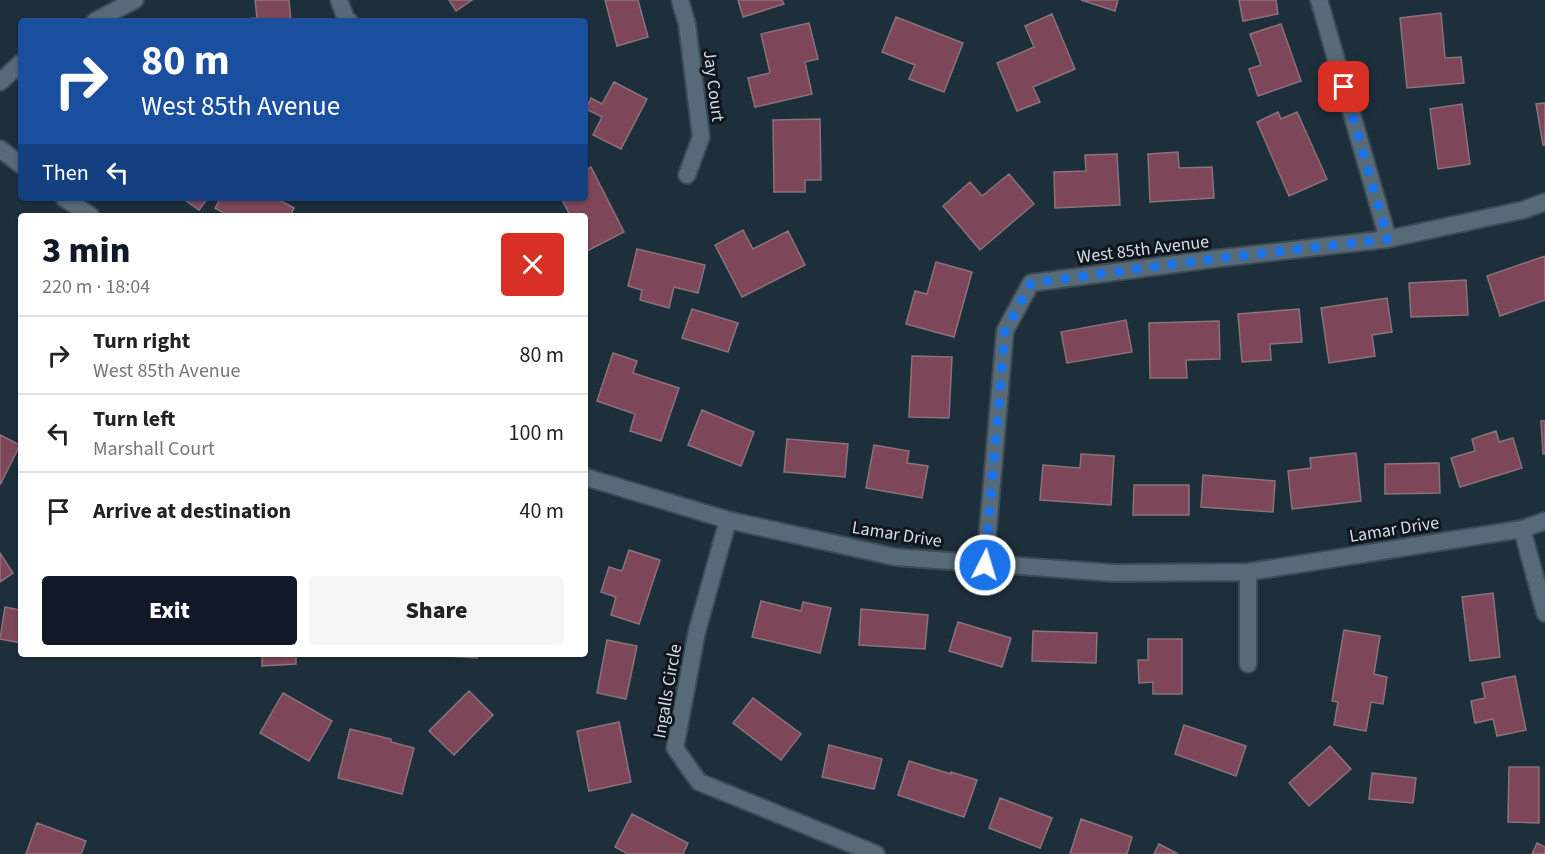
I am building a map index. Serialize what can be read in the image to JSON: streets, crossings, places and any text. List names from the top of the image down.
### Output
{
  "streets": {
    "street": [
      "Jay Court",
      "West 85th Avenue",
      "Lamar Drive",
      "Ingalls Circle"
    ]
  },
  "crossings": [
    ["West 85th Avenue", "Lamar Drive"],
    ["Lamar Drive", "Ingalls Circle"]
  ],
  "page": {
    "turn": ["80 m", "West 85th Avenue"],
    "then": "Then",
    "heading": ["3 min", "220 m · 18:04"],
    "list": [
      {
        "name": "Turn right",
        "note": "West 85th Avenue",
        "value": "80 m"
      },
      {
        "name": "Turn left",
        "note": "Marshall Court",
        "value": "100 m"
      },
      {
        "name": "Arrive at destination",
        "value": "40 m"
      }
    ],
    "buttons": ["Exit", "Share"]
  }
}
